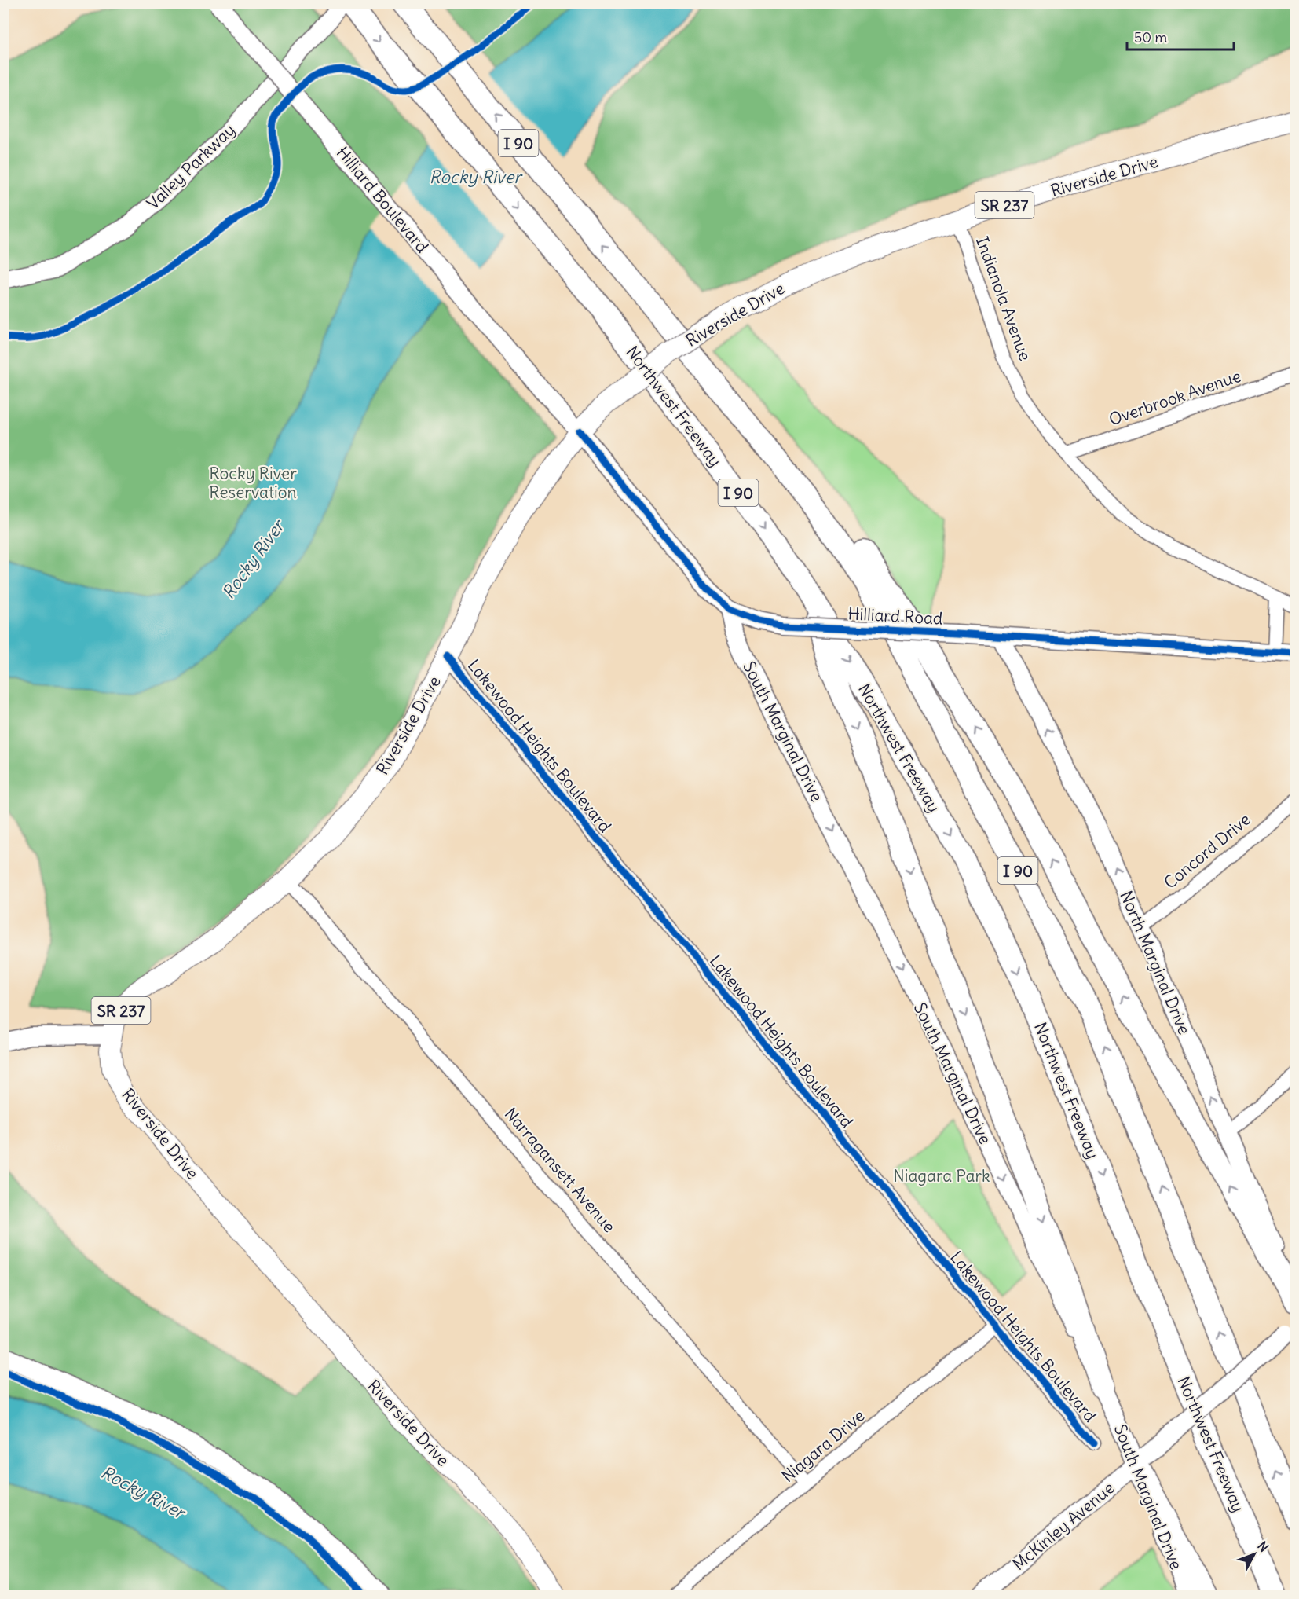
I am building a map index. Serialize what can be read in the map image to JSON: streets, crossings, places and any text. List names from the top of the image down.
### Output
{
  "streets": {
    "highway": ["I 90", "Northwest Freeway"],
    "main road": [
      "Valley Parkway",
      "Riverside Drive",
      "Hilliard Boulevard",
      "SR 237",
      "Hilliard Road",
      "South Marginal Drive",
      "North Marginal Drive",
      "McKinley Avenue"
    ],
    "street": [
      "Indianola Avenue",
      "Overbrook Avenue",
      "Lakewood Heights Boulevard",
      "Concord Drive",
      "Narragansett Avenue",
      "Niagara Drive"
    ]
  },
  "crossings": [
    ["Riverside Drive", "Indianola Avenue"],
    ["Riverside Drive", "Hilliard Road"],
    ["Riverside Drive", "Lakewood Heights Boulevard"],
    ["Riverside Drive", "Narragansett Avenue"],
    ["Hilliard Boulevard", "Hilliard Road"],
    ["Indianola Avenue", "Overbrook Avenue"],
    ["Hilliard Road", "South Marginal Drive"],
    ["Hilliard Road", "North Marginal Drive"],
    ["South Marginal Drive", "McKinley Avenue"],
    ["Lakewood Heights Boulevard", "Niagara Drive"],
    ["Concord Drive", "North Marginal Drive"],
    ["Narragansett Avenue", "Niagara Drive"]
  ],
  "one_way": ["South Marginal Drive", "North Marginal Drive"],
  "water": ["Rocky River"],
  "parks": ["Rocky River Reservation", "Niagara Park"],
  "scale_bar": "50 m",
  "north": "top right"
}
